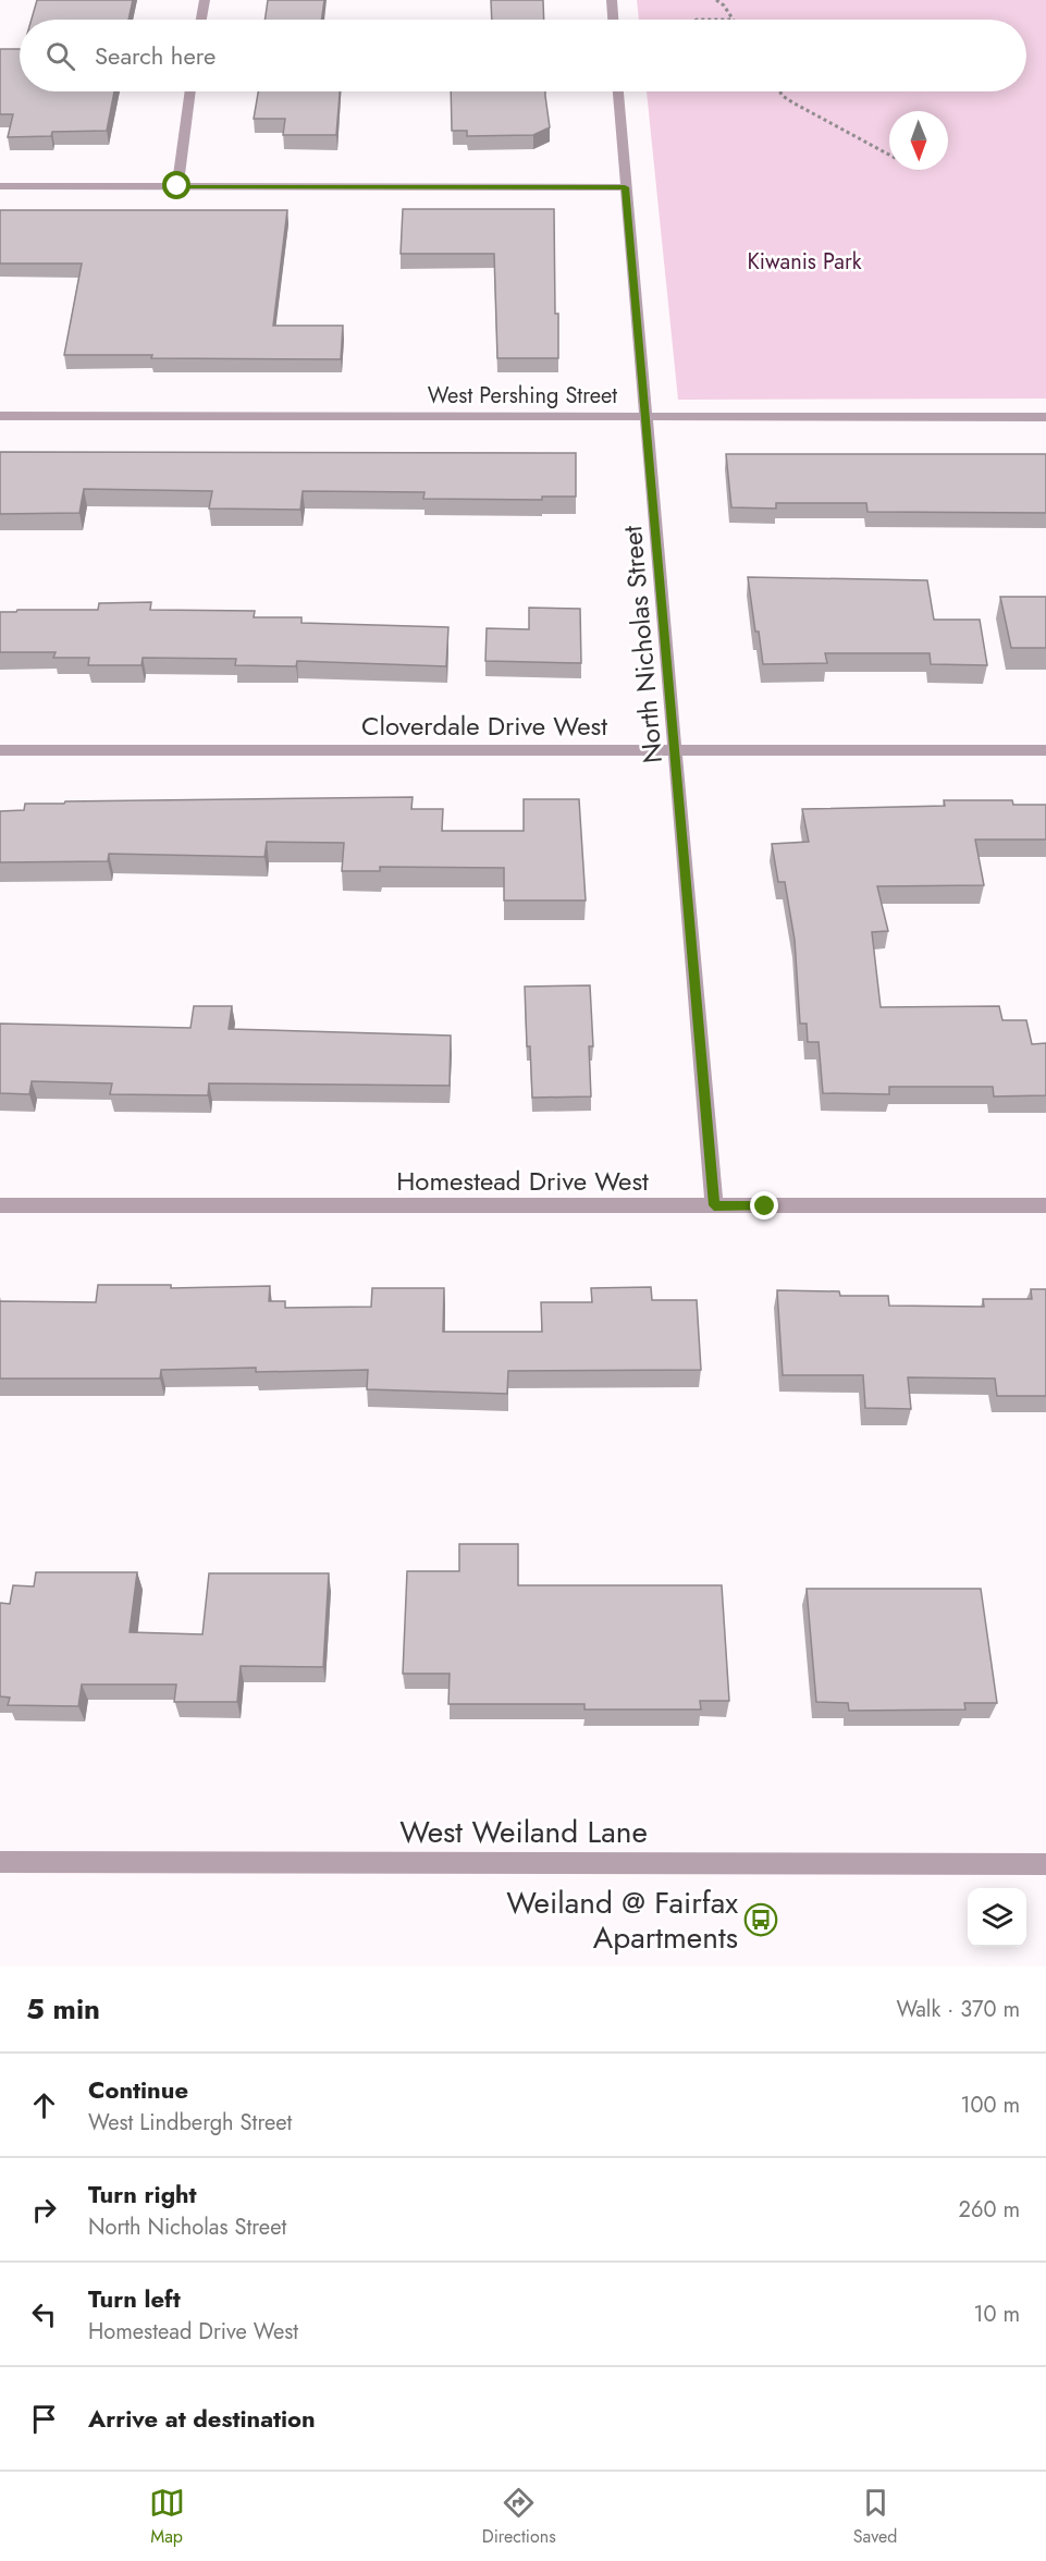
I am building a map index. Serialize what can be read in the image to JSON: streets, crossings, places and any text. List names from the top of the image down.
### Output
{
  "streets": {
    "street": [
      "West Pershing Street",
      "North Nicholas Street",
      "Cloverdale Drive West",
      "Homestead Drive West",
      "West Weiland Lane"
    ]
  },
  "crossings": [
    ["West Pershing Street", "North Nicholas Street"],
    ["North Nicholas Street", "Cloverdale Drive West"],
    ["North Nicholas Street", "Homestead Drive West"]
  ],
  "parks": ["Kiwanis Park"],
  "places": {
    "bus stop": ["Weiland @ Fairfax Apartments"]
  },
  "north": "bottom",
  "page": {
    "search": "Search here",
    "heading": ["5 min", "Walk · 370 m"],
    "list": [
      ["Continue", "West Lindbergh Street", "100 m"],
      ["Turn right", "North Nicholas Street", "260 m"],
      ["Turn left", "Homestead Drive West", "10 m"],
      "Arrive at destination"
    ],
    "nav": ["Map", "Directions", "Saved"]
  }
}
